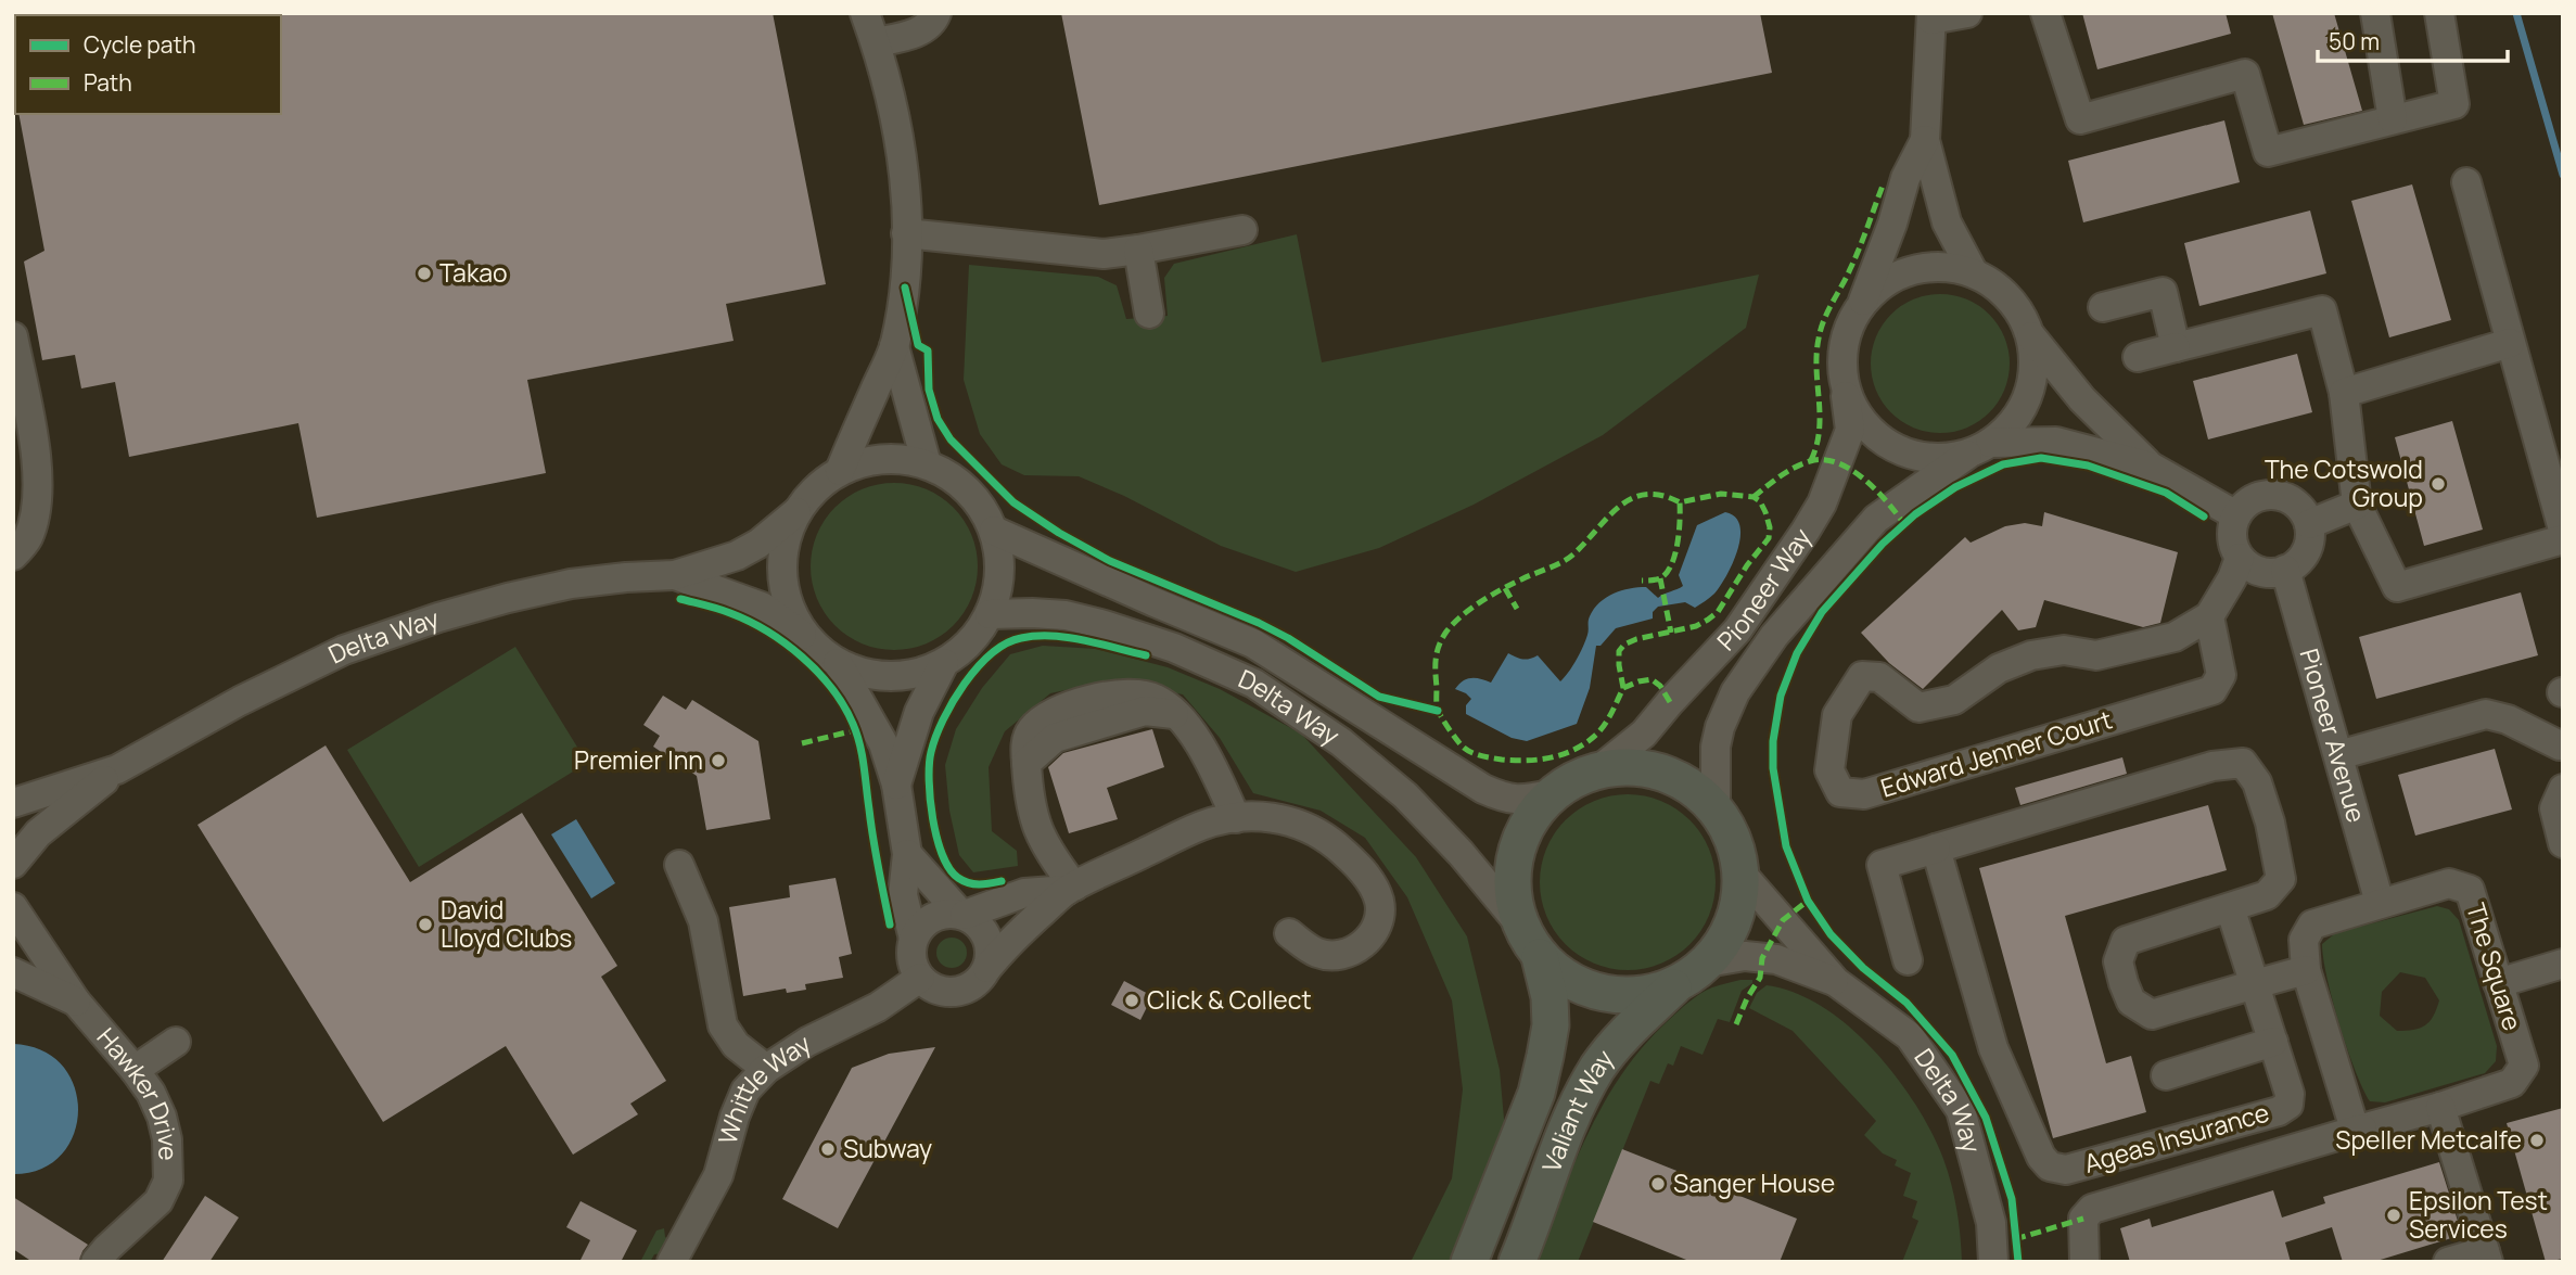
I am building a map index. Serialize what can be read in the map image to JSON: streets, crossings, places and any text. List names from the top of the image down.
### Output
{
  "streets": {
    "main road": ["Valiant Way"],
    "street": [
      "Pioneer Way",
      "Delta Way",
      "Pioneer Avenue",
      "Edward Jenner Court",
      "The Square",
      "Whittle Way",
      "Hawker Drive",
      "Ageas Insurance"
    ]
  },
  "crossings": [
    ["Pioneer Way", "Delta Way"],
    ["Pioneer Way", "Valiant Way"],
    ["Delta Way", "Valiant Way"],
    ["Pioneer Avenue", "The Square"]
  ],
  "places": [
    "Takao",
    "The Cotswold Group",
    "Premier Inn",
    "David Lloyd Clubs",
    "Click & Collect",
    "Speller Metcalfe",
    "Subway",
    "Sanger House",
    "Epsilon Test Services"
  ],
  "legend": ["Cycle path", "Path"],
  "scale_bar": "50 m"
}
